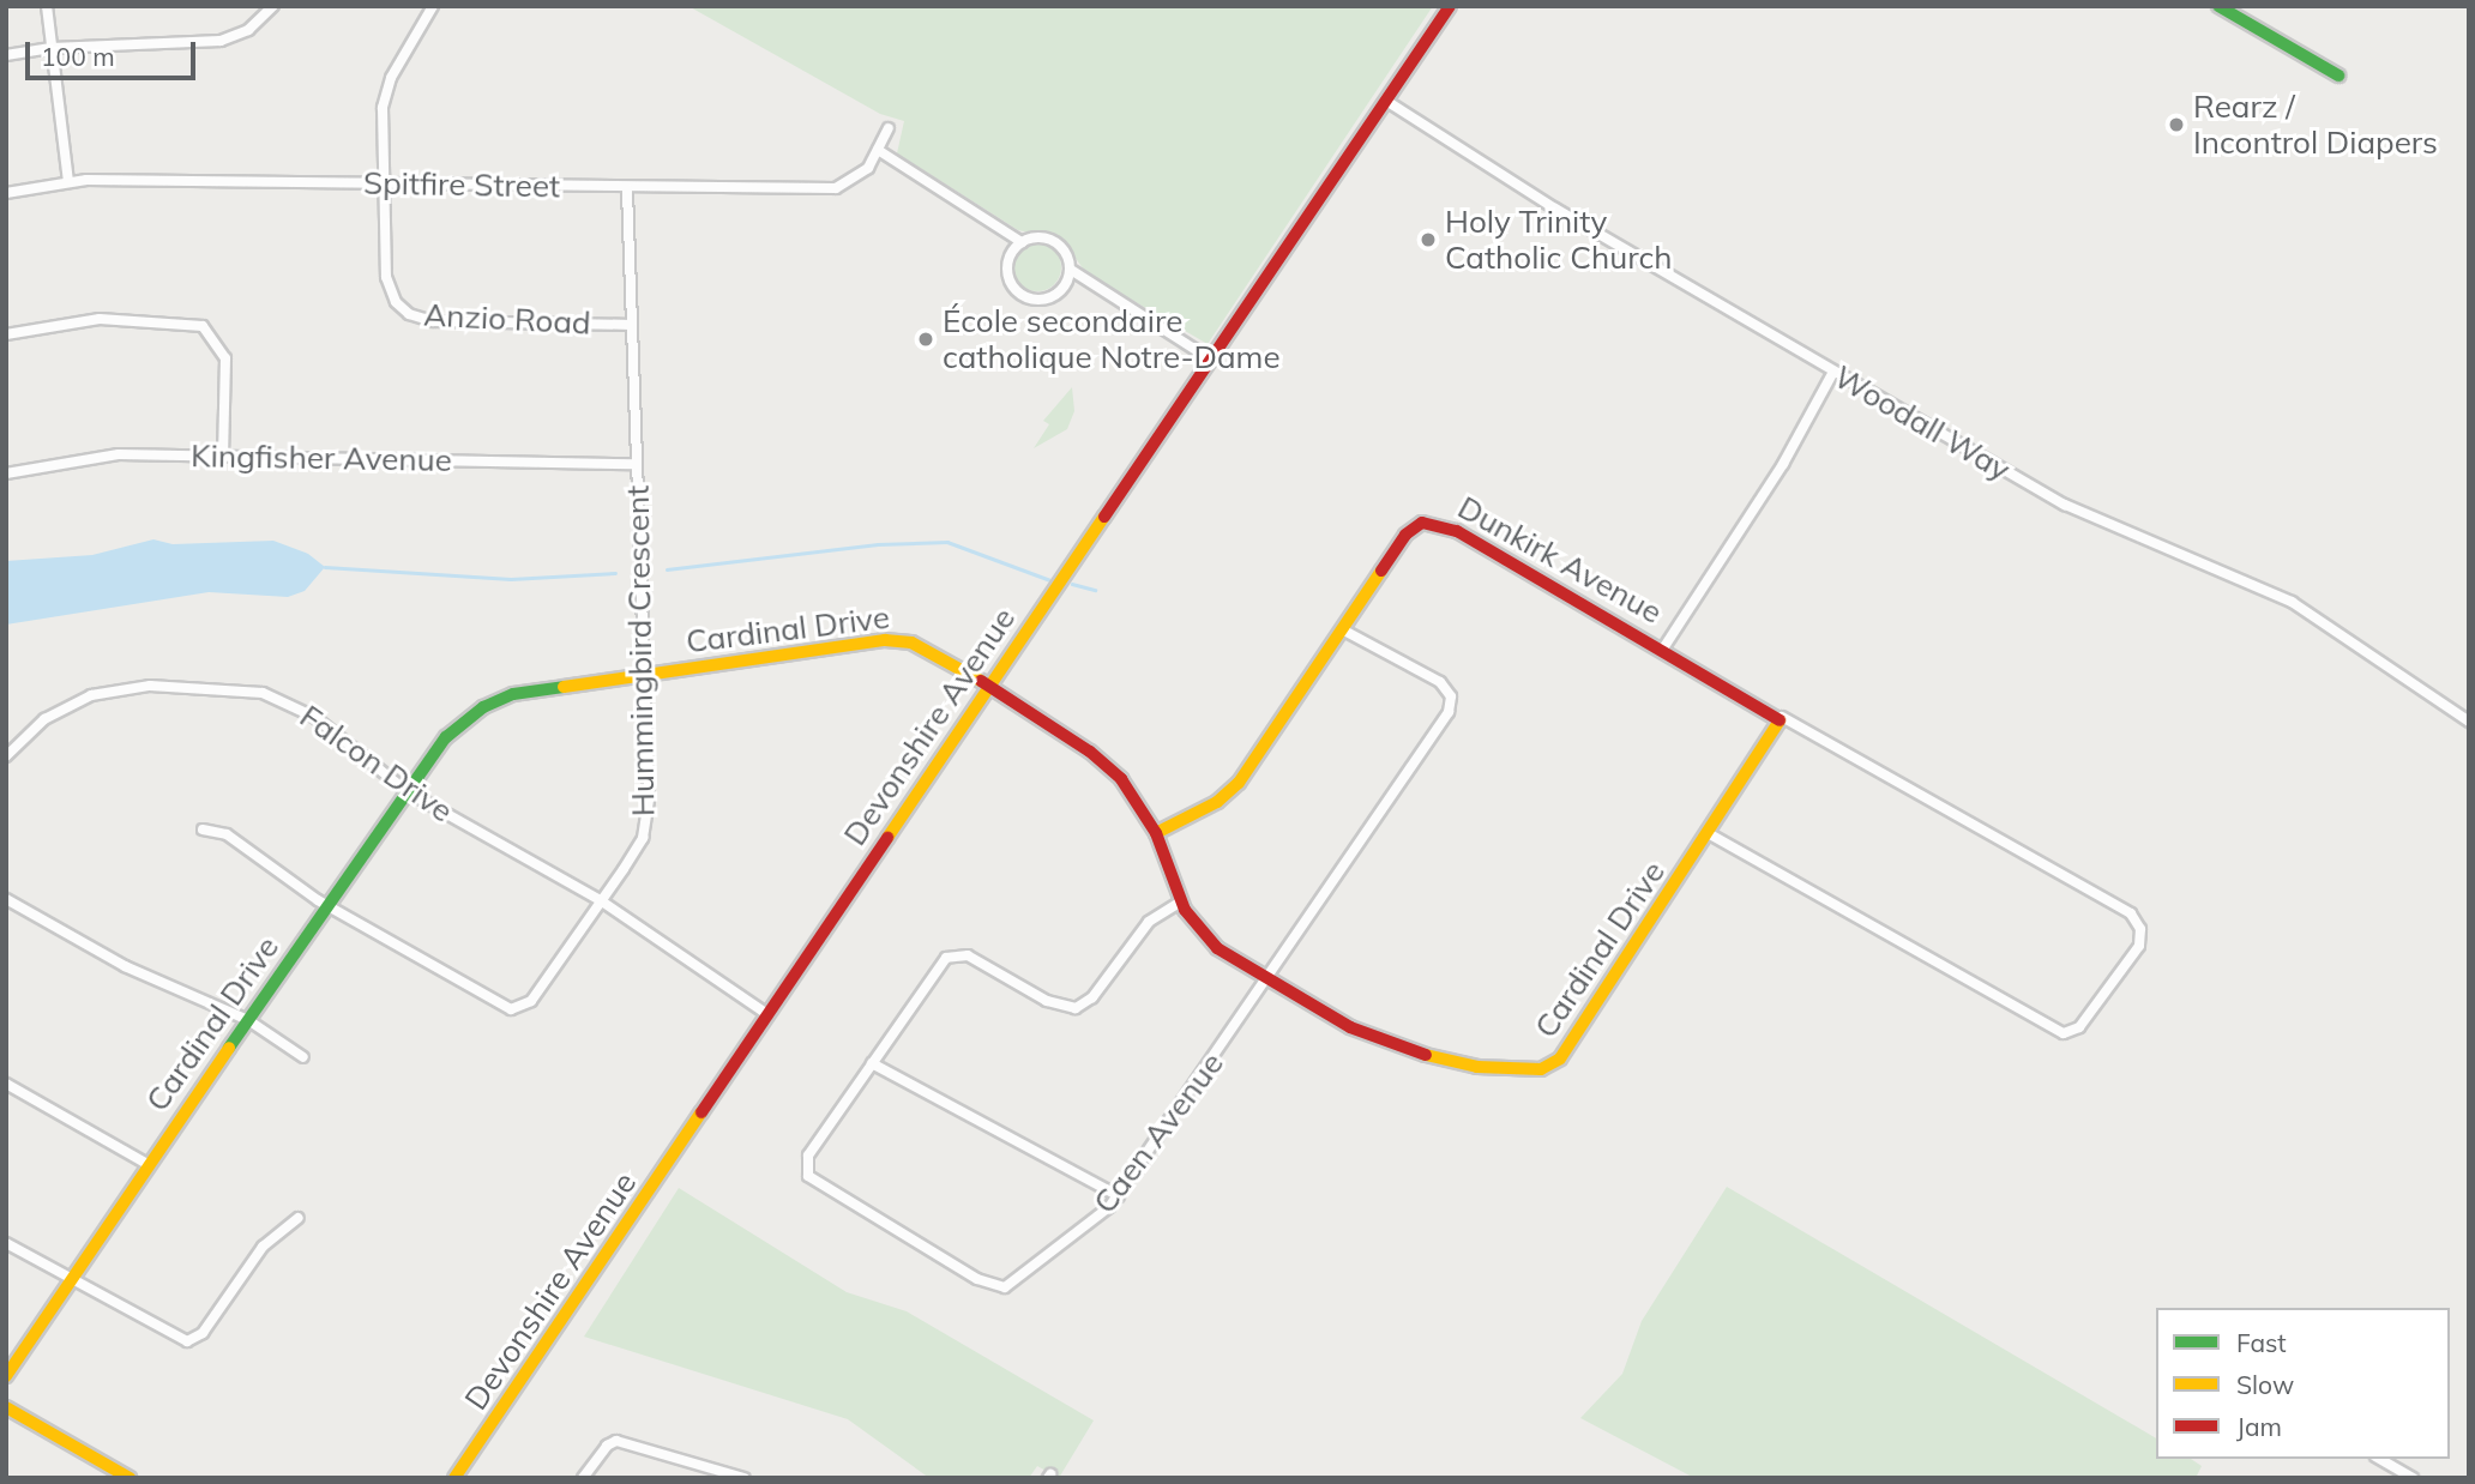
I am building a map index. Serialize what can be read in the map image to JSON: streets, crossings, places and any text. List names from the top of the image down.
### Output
{
  "streets": {
    "street": [
      "Spitfire Street",
      "Anzio Road",
      "Woodall Way",
      "Kingfisher Avenue",
      "Dunkirk Avenue",
      "Cardinal Drive",
      "Hummingbird Crescent",
      "Devonshire Avenue",
      "Falcon Drive",
      "Caen Avenue"
    ]
  },
  "crossings": [
    ["Spitfire Street", "Anzio Road"],
    ["Spitfire Street", "Hummingbird Crescent"],
    ["Anzio Road", "Hummingbird Crescent"],
    ["Woodall Way", "Dunkirk Avenue"],
    ["Woodall Way", "Devonshire Avenue"],
    ["Kingfisher Avenue", "Hummingbird Crescent"],
    ["Dunkirk Avenue", "Cardinal Drive"],
    ["Dunkirk Avenue", "Caen Avenue"],
    ["Cardinal Drive", "Hummingbird Crescent"],
    ["Cardinal Drive", "Devonshire Avenue"],
    ["Cardinal Drive", "Falcon Drive"],
    ["Cardinal Drive", "Caen Avenue"],
    ["Hummingbird Crescent", "Falcon Drive"],
    ["Devonshire Avenue", "Falcon Drive"]
  ],
  "places": ["Rearz / Incontrol Diapers", "Holy Trinity Catholic Church", "École secondaire catholique Notre-Dame"],
  "legend": ["Fast", "Slow", "Jam"],
  "scale_bar": "100 m"
}
